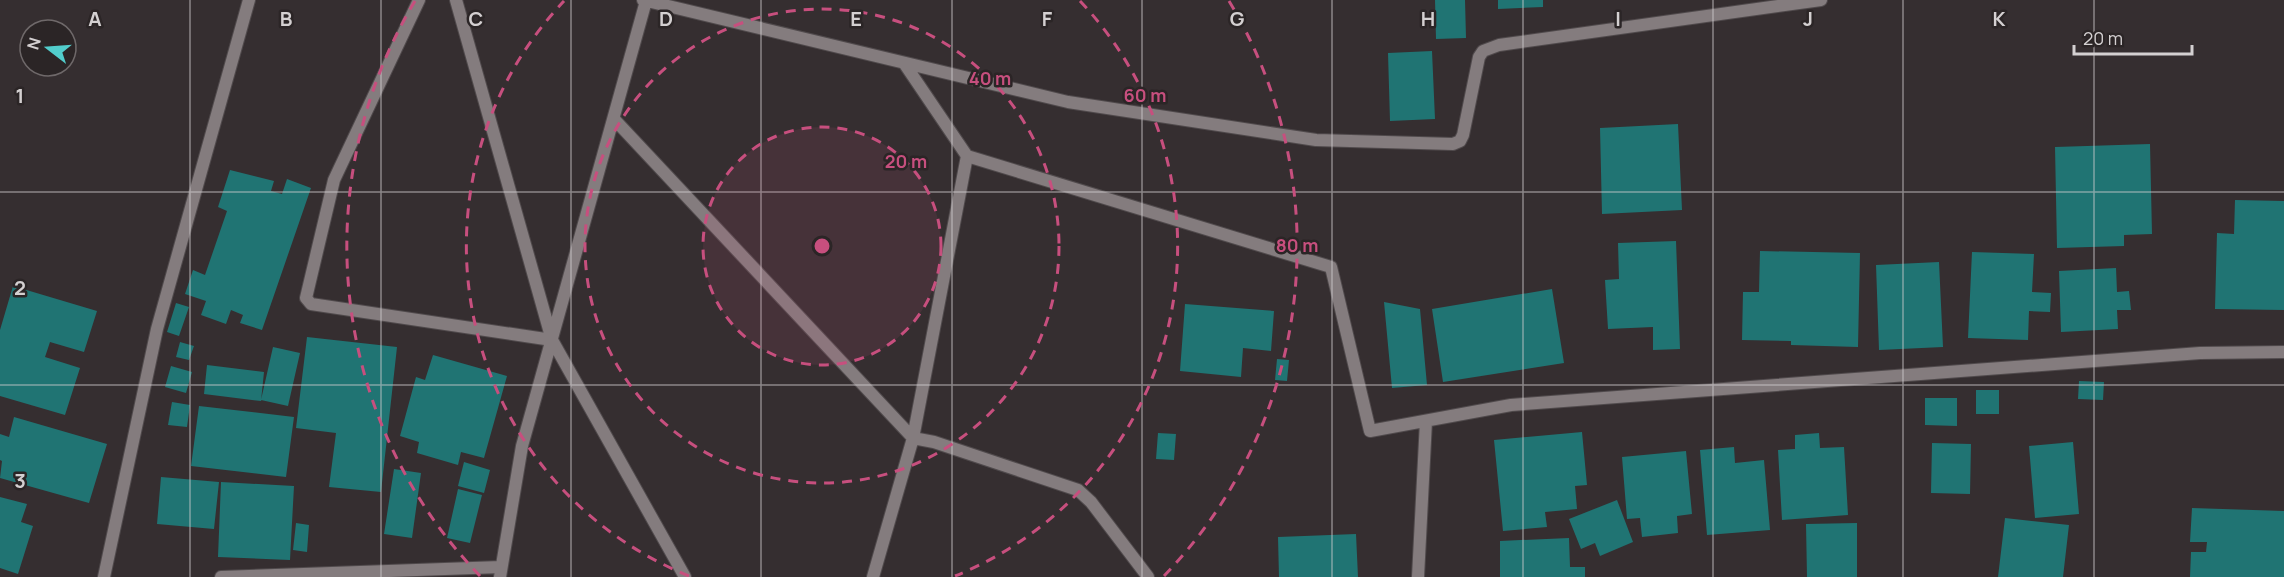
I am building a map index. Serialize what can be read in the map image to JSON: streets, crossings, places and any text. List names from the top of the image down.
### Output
{
  "scale_bar": "20 m",
  "north": "left",
  "grid": {
    "columns": [
      "A",
      "B",
      "C",
      "D",
      "E",
      "F",
      "G",
      "H",
      "I",
      "J",
      "K"
    ],
    "rows": ["1", "2", "3"]
  },
  "rings": [
    "40 m",
    "60 m",
    "20 m",
    "80 m"
  ]
}
